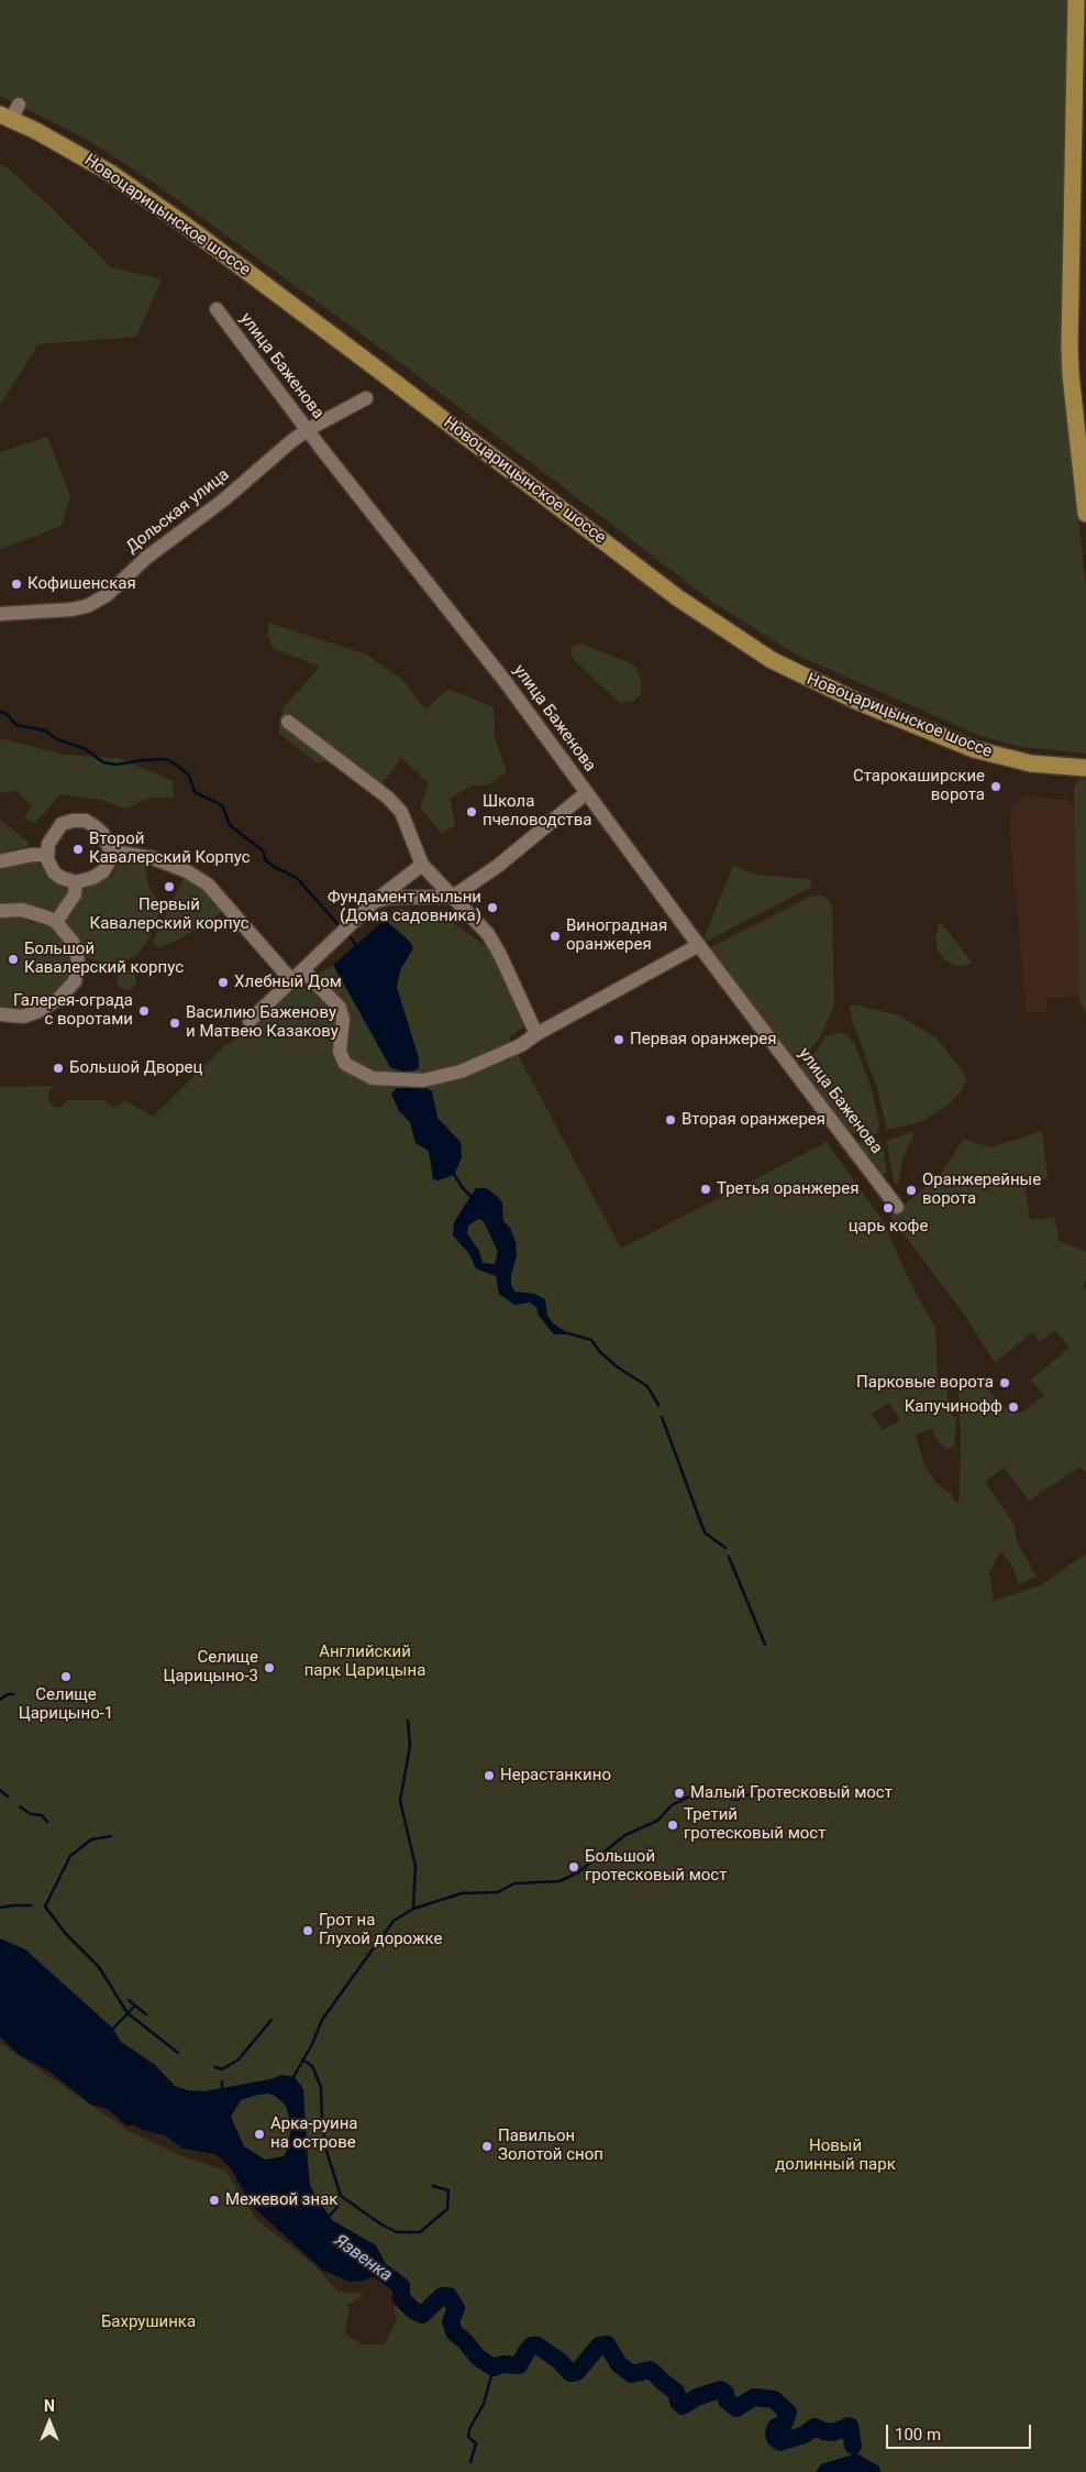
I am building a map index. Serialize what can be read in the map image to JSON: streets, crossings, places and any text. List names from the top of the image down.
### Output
{
  "streets": {
    "main road": ["Новоцарицынское шоссе"],
    "street": ["улица Баженова", "Дольская улица"]
  },
  "crossings": [
    ["улица Баженова", "Дольская улица"]
  ],
  "water": ["Язвенка"],
  "parks": ["Английский парк Царицына", "Новый долинный парк", "Бахрушинка"],
  "places": [
    "Кофишенская",
    "Старокаширские ворота",
    "Школа пчеловодства",
    "Второй Кавалерский Корпус",
    "Первый Кавалерский корпус",
    "Фундамент мыльни (Дома садовника)",
    "Виноградная оранжерея",
    "Большой Кавалерский корпус",
    "Хлебный Дом",
    "Галерея-ограда с воротами",
    "Василию Баженову и Матвею Казакову",
    "Первая оранжерея",
    "Большой Дворец",
    "Вторая оранжерея",
    "Третья оранжерея",
    "Оранжерейные ворота",
    "царь кофе",
    "Парковые ворота",
    "Капучинофф",
    "Селище Царицыно-3",
    "Селище Царицыно-1",
    "Нерастанкино",
    "Малый Гротесковый мост",
    "Третий гротесковый мост",
    "Большой гротесковый мост",
    "Грот на Глухой дорожке",
    "Арка-руина на острове",
    "Павильон Золотой сноп",
    "Межевой знак"
  ],
  "scale_bar": "100 m",
  "north": "top"
}
